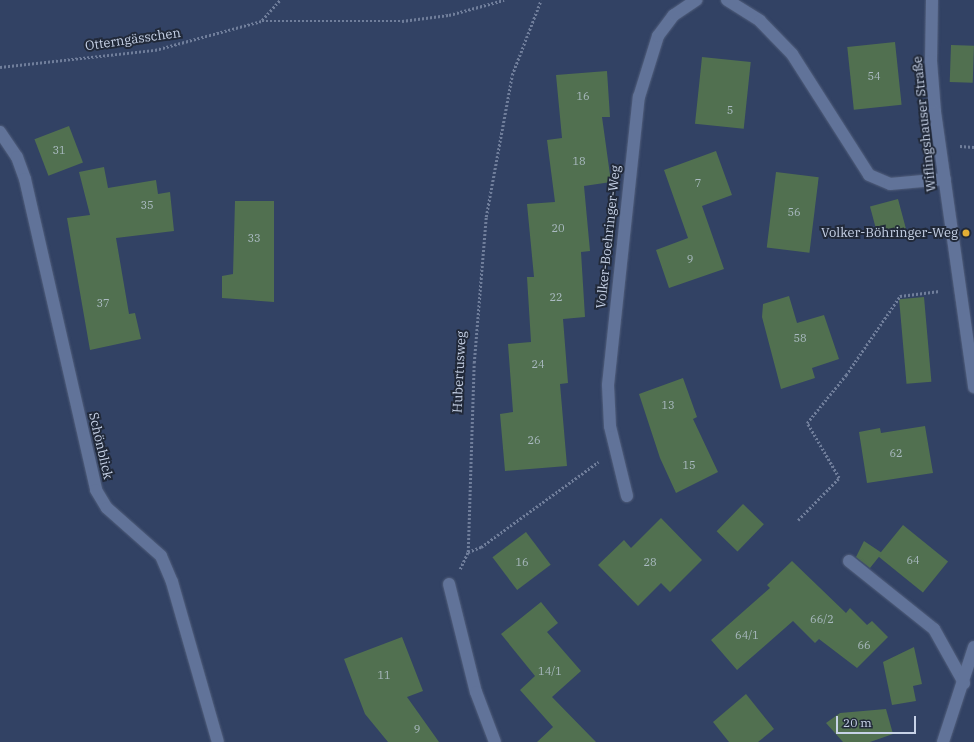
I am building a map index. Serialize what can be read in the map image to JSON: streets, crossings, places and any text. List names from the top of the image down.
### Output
{
  "streets": {
    "street": ["Wiflingshauser Straße", "Volker-Boehringer-Weg", "Schönblick"],
    "path": ["Otterngässchen", "Hubertusweg"]
  },
  "places": ["Volker-Böhringer-Weg"],
  "house_numbers": [
    "54",
    "16",
    "5",
    "31",
    "18",
    "7",
    "35",
    "56",
    "20",
    "33",
    "9",
    "22",
    "37",
    "58",
    "24",
    "13",
    "26",
    "62",
    "15",
    "64",
    "16",
    "28",
    "66/2",
    "64/1",
    "66",
    "14/1",
    "11",
    "9"
  ],
  "scale_bar": "20 m"
}
